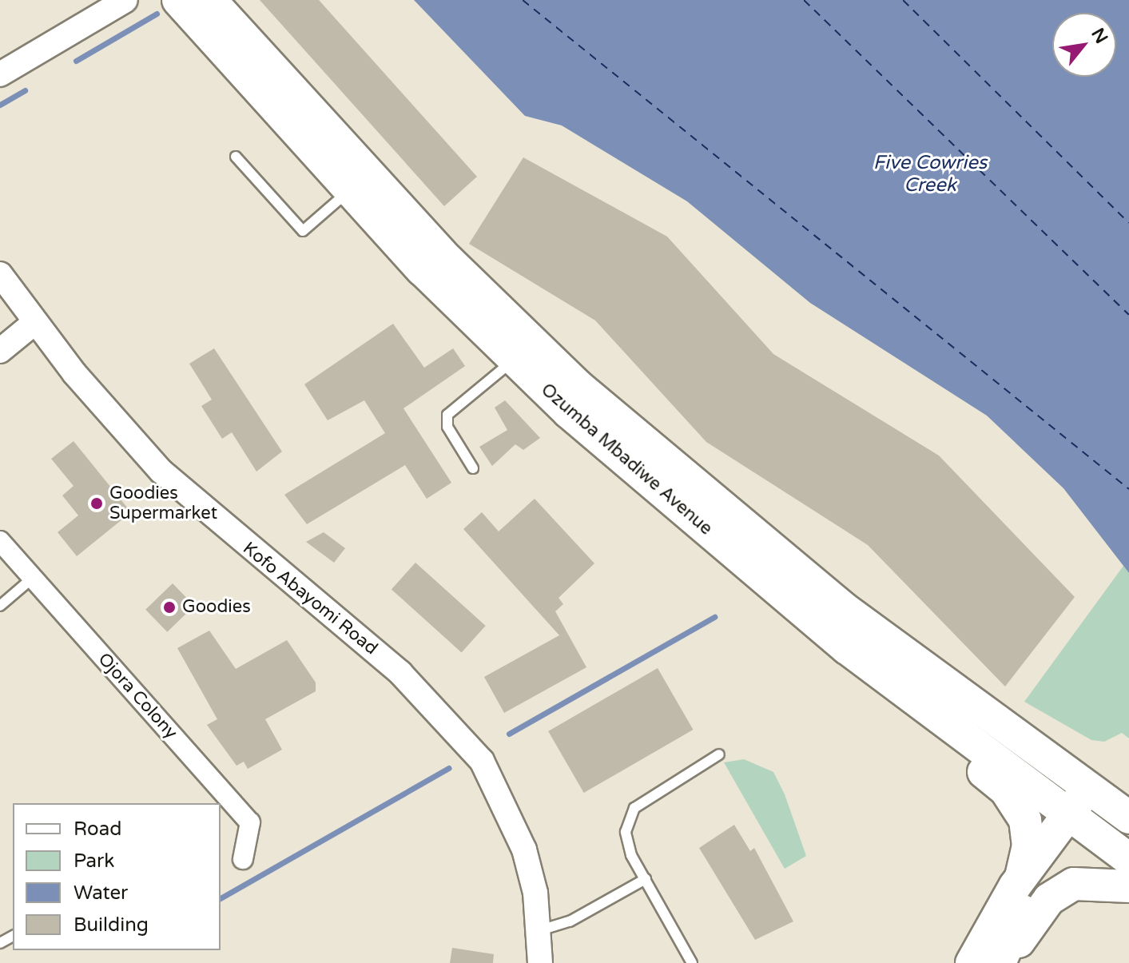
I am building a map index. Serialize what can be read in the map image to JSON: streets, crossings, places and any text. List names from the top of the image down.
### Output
{
  "streets": {
    "highway": ["Ozumba Mbadiwe Avenue"],
    "street": ["Kofo Abayomi Road", "Ojora Colony"]
  },
  "water": ["Five Cowries Creek"],
  "places": ["Goodies Supermarket", "Goodies"],
  "legend": [
    "Road",
    "Park",
    "Water",
    "Building"
  ],
  "north": "top right"
}
